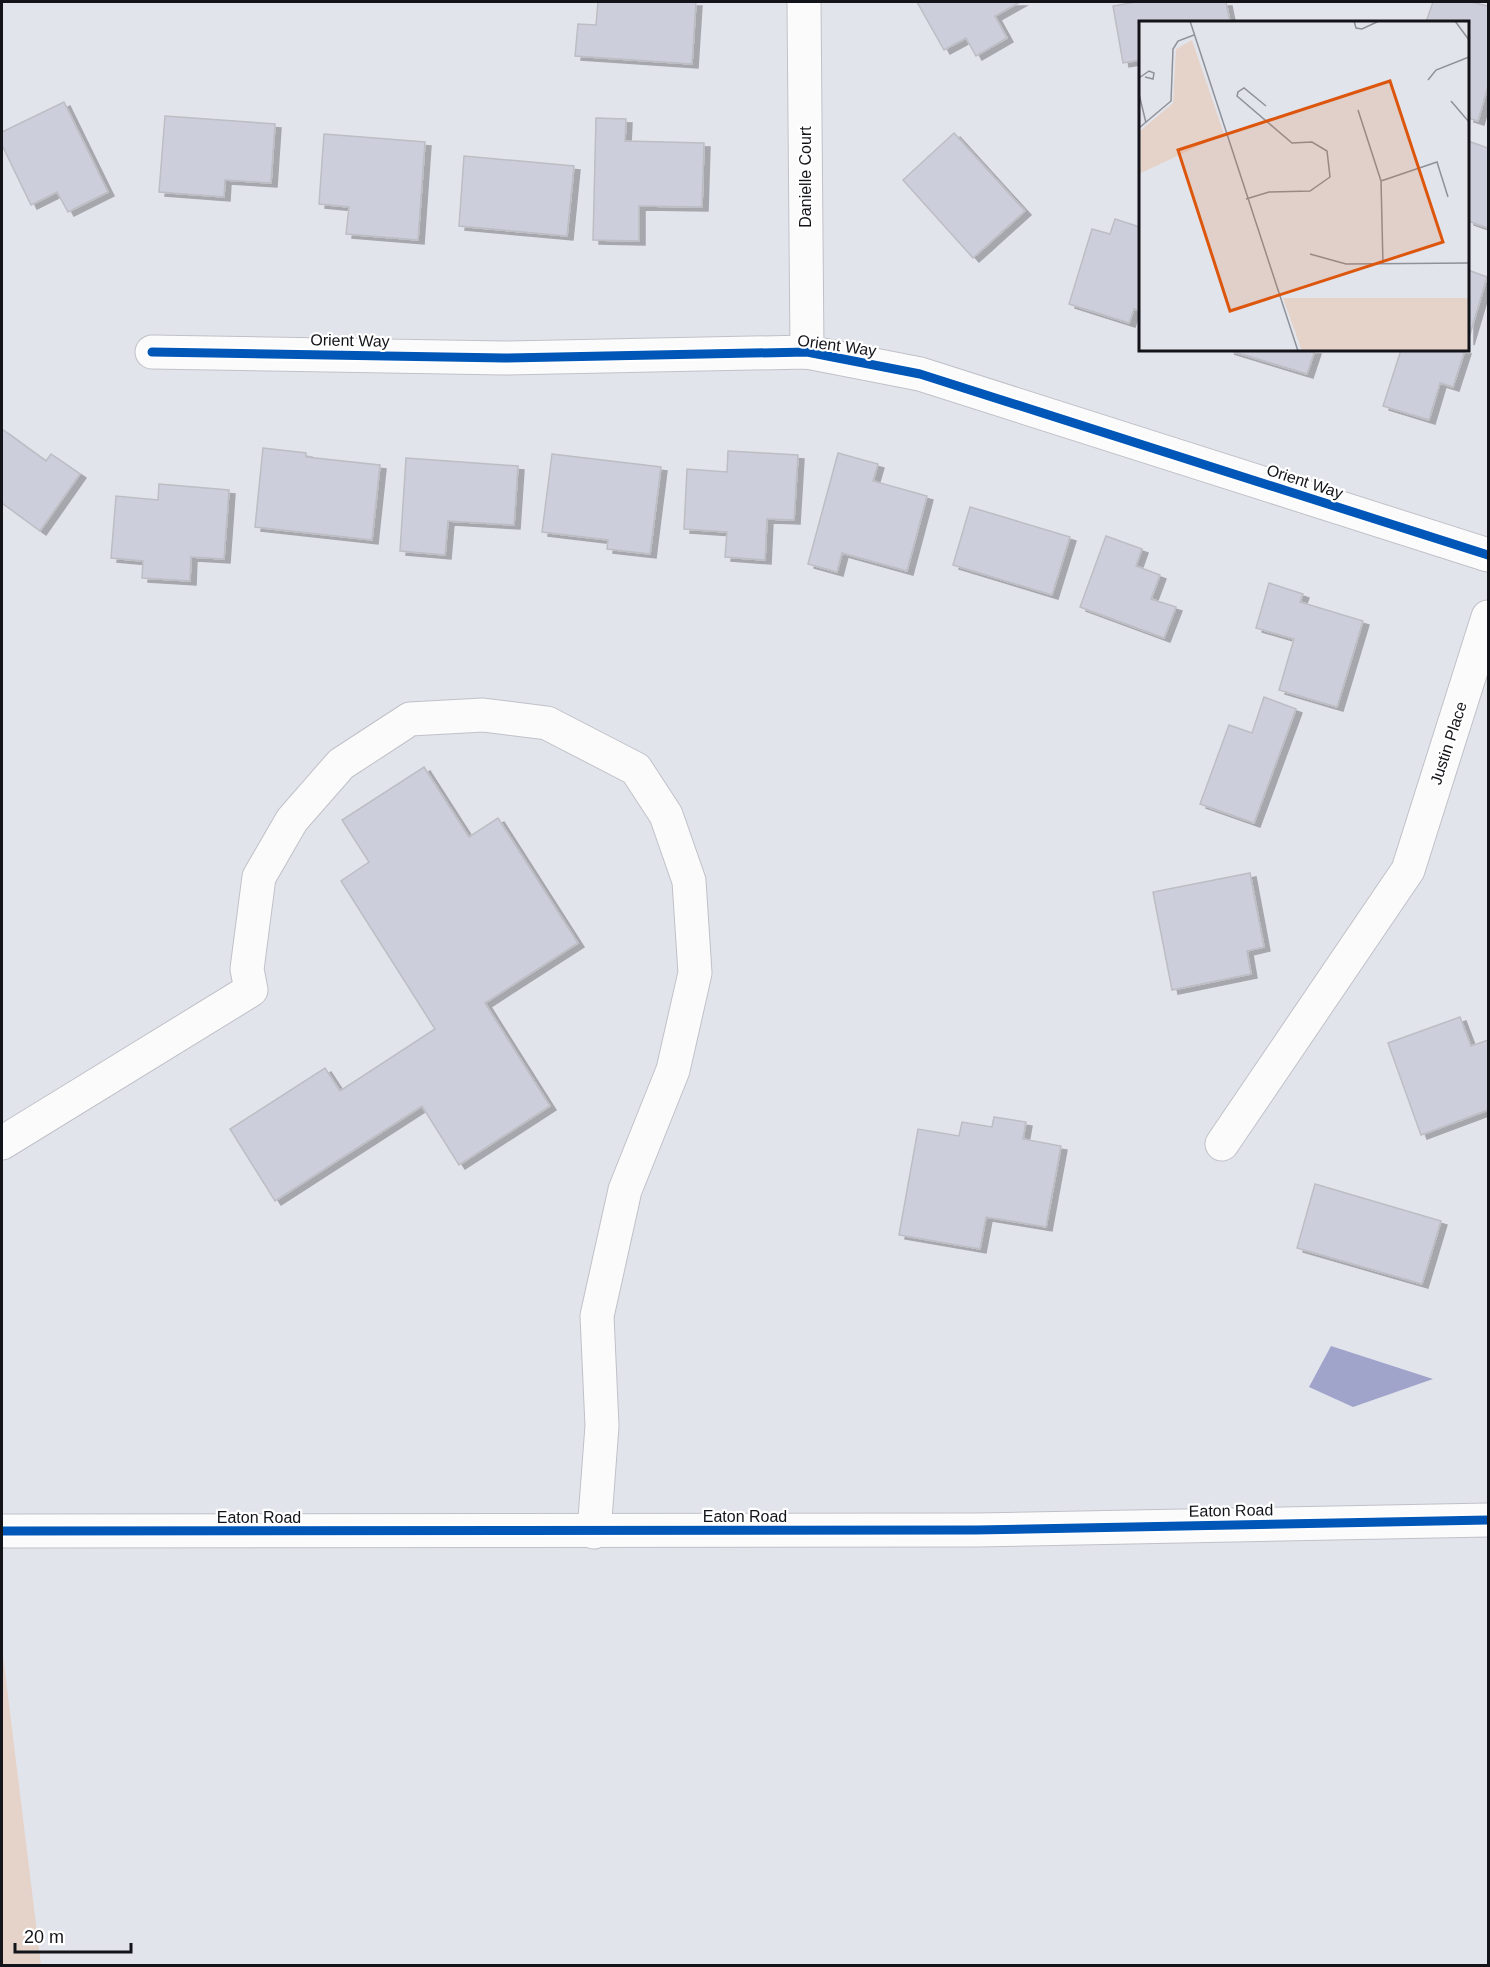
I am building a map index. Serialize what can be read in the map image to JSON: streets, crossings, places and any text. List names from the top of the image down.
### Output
{
  "streets": {
    "street": [
      "Danielle Court",
      "Orient Way",
      "Justin Place",
      "Eaton Road"
    ]
  },
  "crossings": [
    ["Danielle Court", "Orient Way"]
  ],
  "scale_bar": "20 m"
}
